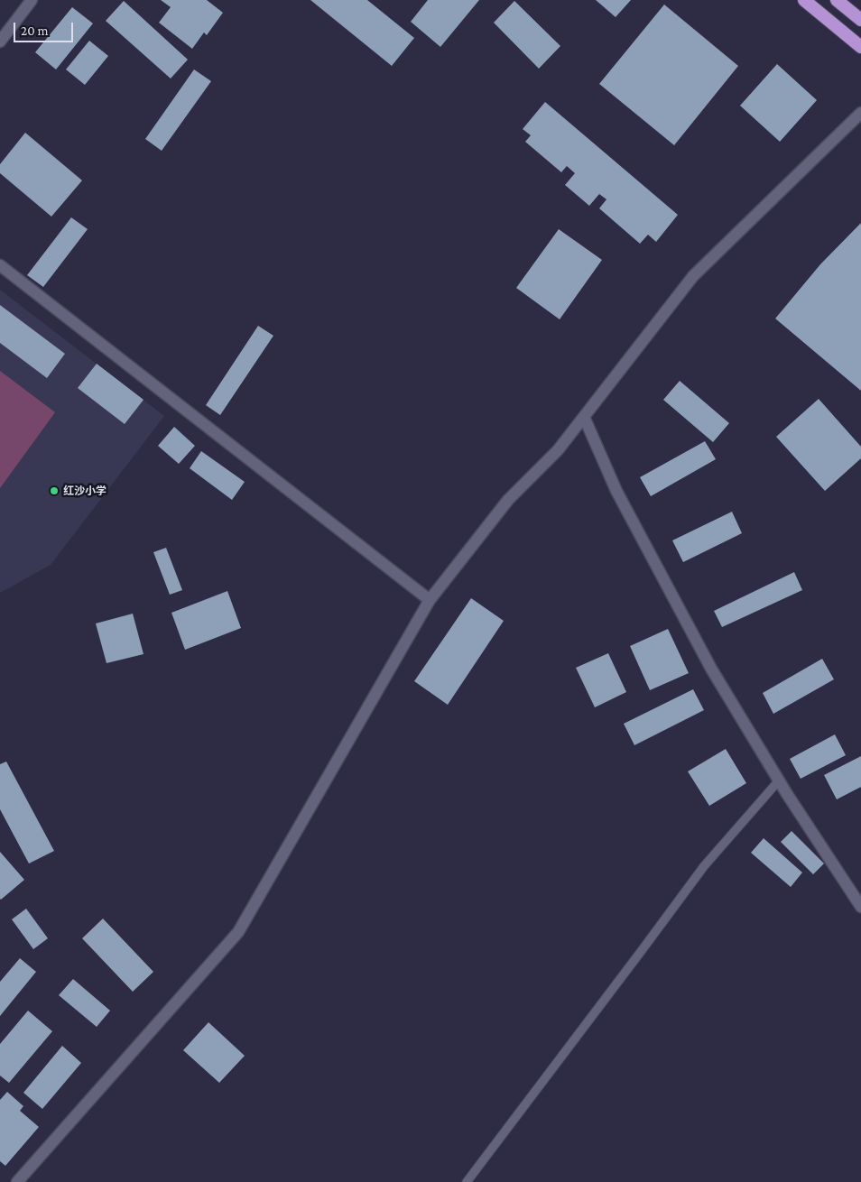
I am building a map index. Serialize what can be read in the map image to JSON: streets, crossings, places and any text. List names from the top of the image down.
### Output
{
  "places": ["红沙小学"],
  "scale_bar": "20 m"
}
